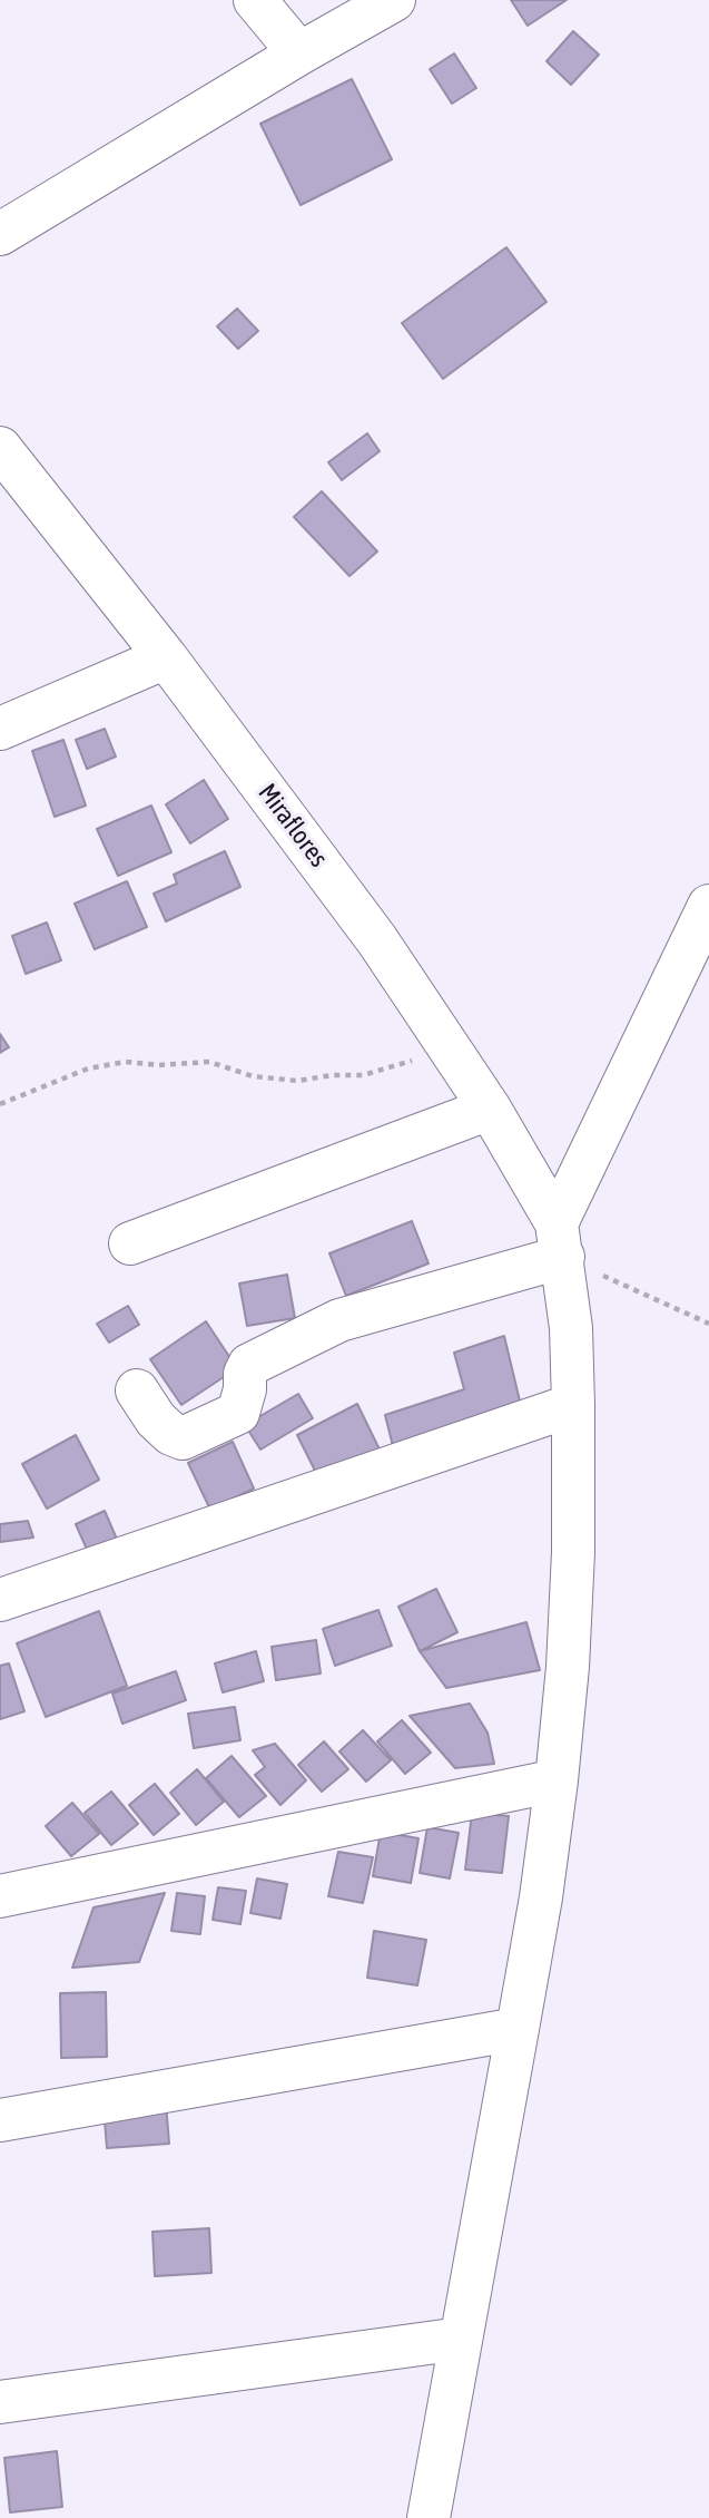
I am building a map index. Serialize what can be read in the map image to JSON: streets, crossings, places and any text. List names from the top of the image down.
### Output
{
  "streets": {
    "street": ["Miraflores"]
  }
}
